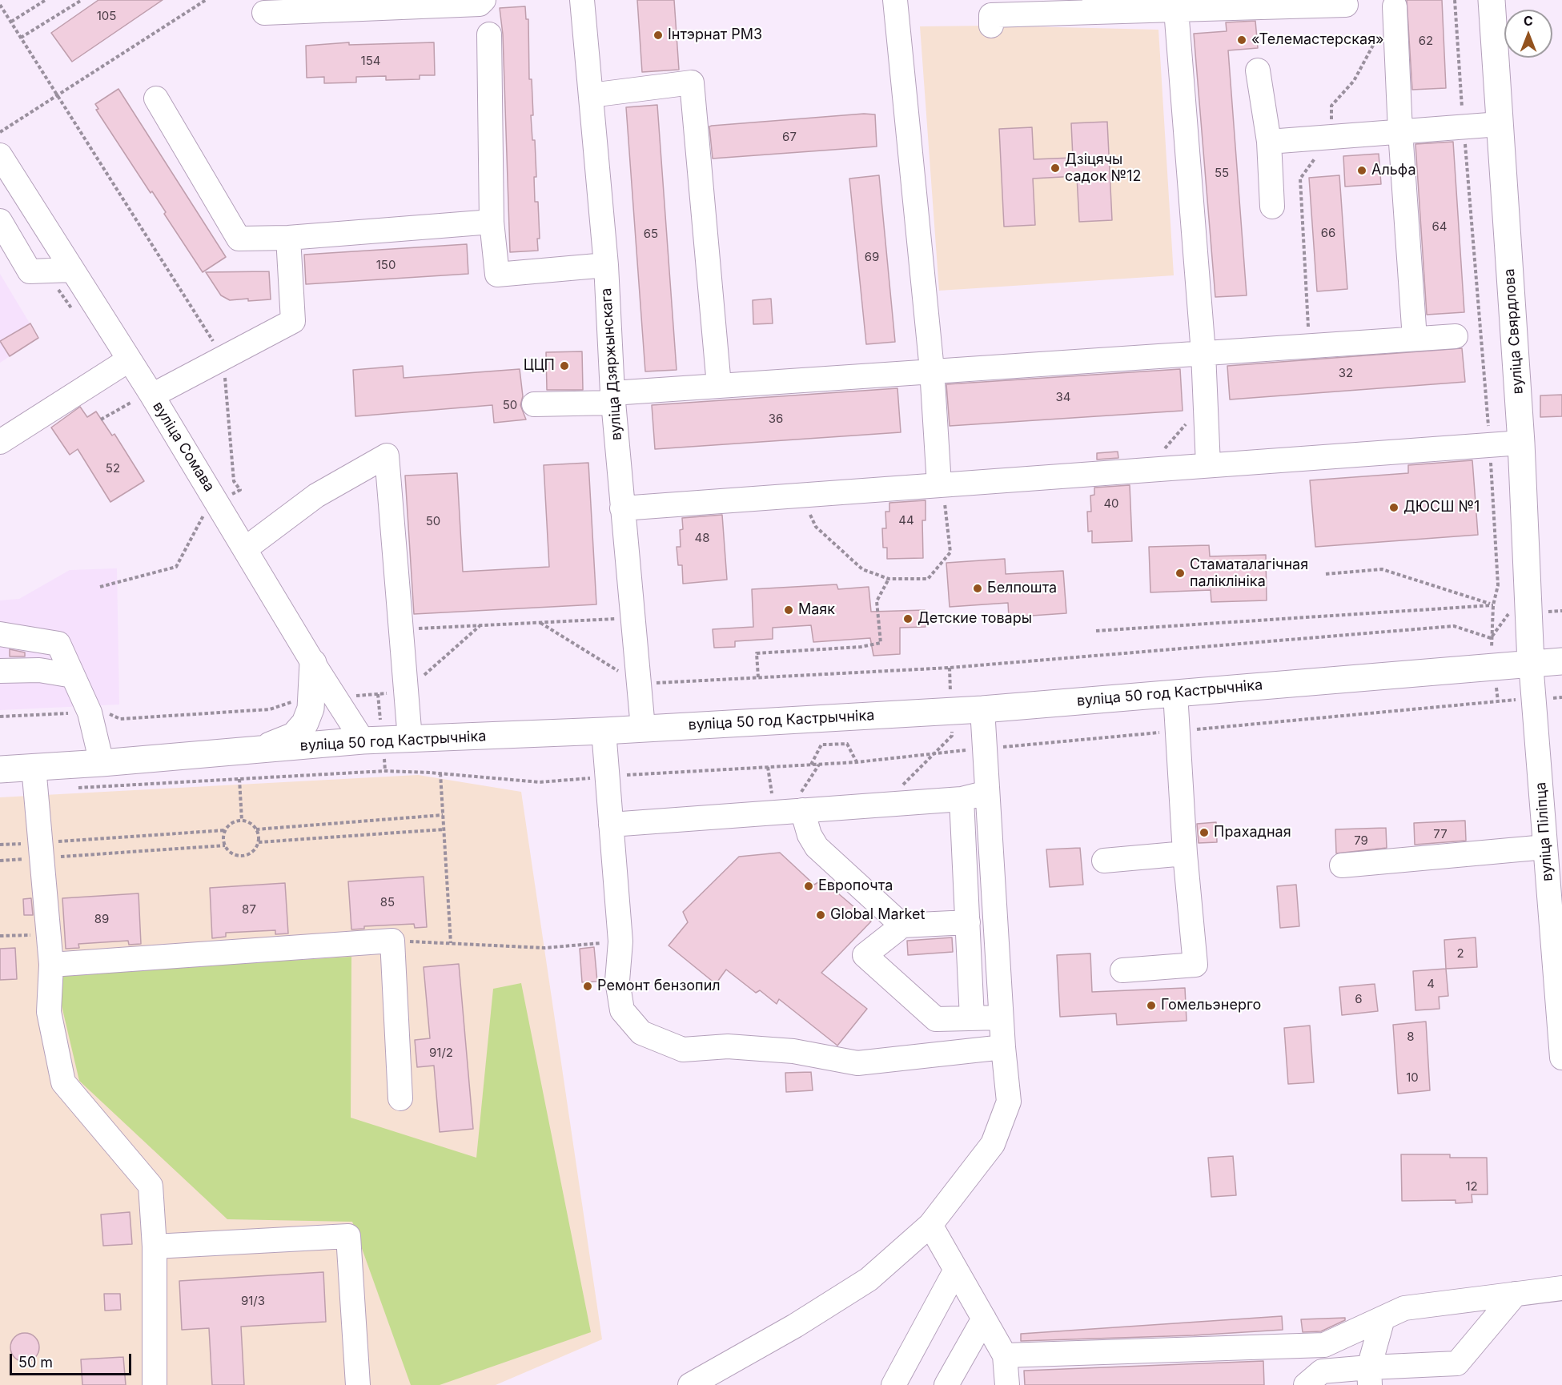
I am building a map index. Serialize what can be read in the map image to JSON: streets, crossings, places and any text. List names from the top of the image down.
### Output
{
  "streets": {
    "main road": ["вуліца Свярдлова", "вуліца 50 год Кастрычніка"],
    "street": ["вуліца Дзяржынскага", "вуліца Сомава", "вуліца Піліпца"]
  },
  "crossings": [
    ["вуліца Свярдлова", "вуліца 50 год Кастрычніка"],
    ["вуліца Свярдлова", "вуліца Піліпца"],
    ["вуліца Дзяржынскага", "вуліца 50 год Кастрычніка"],
    ["вуліца 50 год Кастрычніка", "вуліца Піліпца"]
  ],
  "places": [
    "Інтэрнат РМЗ",
    "«Телемастерская»",
    "Дзіцячы садок №12",
    "Альфа",
    "ЦЦП",
    "ДЮСШ №1",
    "Стаматалагічная паліклініка",
    "Белпошта",
    "Маяк",
    "Детские товары",
    "Прахадная",
    "Европочта",
    "Globаl Market",
    "Ремонт бензопил",
    "Гомельэнерго"
  ],
  "house_numbers": [
    "105",
    "62",
    "154",
    "67",
    "55",
    "64",
    "66",
    "65",
    "69",
    "150",
    "32",
    "34",
    "50",
    "36",
    "52",
    "40",
    "44",
    "50",
    "48",
    "77",
    "79",
    "85",
    "87",
    "89",
    "2",
    "4",
    "6",
    "8",
    "91/2",
    "10",
    "12",
    "91/3"
  ],
  "scale_bar": "50 m",
  "north": "top"
}
